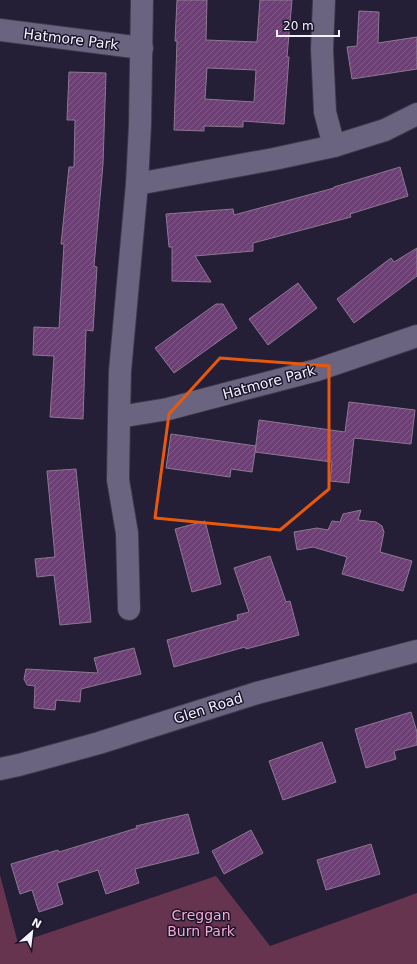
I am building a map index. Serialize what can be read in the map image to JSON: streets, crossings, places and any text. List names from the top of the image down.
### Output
{
  "streets": {
    "street": ["Hatmore Park", "Glen Road"]
  },
  "parks": ["Creggan Burn Park"],
  "scale_bar": "20 m",
  "north": "top right"
}
